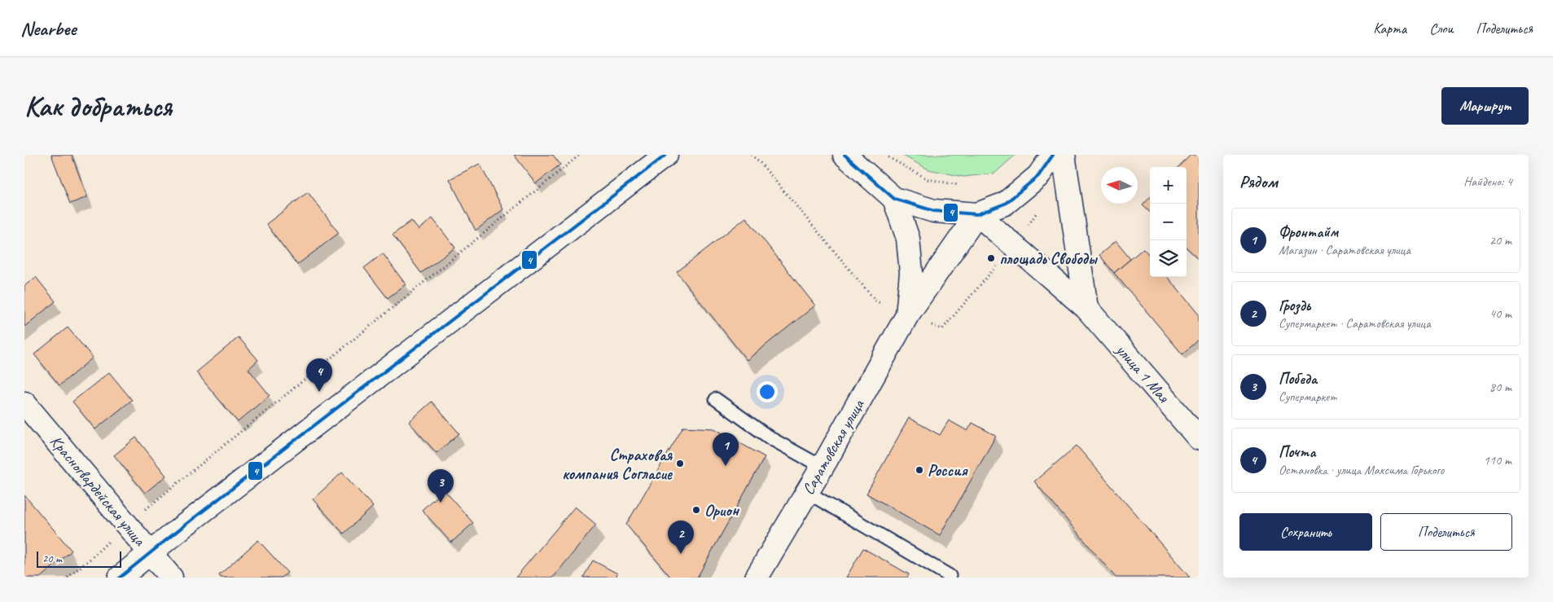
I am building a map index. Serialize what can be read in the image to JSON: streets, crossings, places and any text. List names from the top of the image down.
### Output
{
  "streets": {
    "street": ["улица 1 Мая", "Саратовская улица", "Красногвардейская улица"]
  },
  "crossings": [
    ["улица 1 Мая", "Саратовская улица"]
  ],
  "places": [
    "площадь Свободы",
    "Страховая компания Согласие",
    "Россия",
    "Орион"
  ],
  "lines": ["transit line 4"],
  "scale_bar": "20 m",
  "north": "left",
  "page": {
    "header": "Nearbee",
    "nav": ["Карта", "Слои", "Поделиться"],
    "buttons": [
      "Маршрут",
      ["Сохранить", "Поделиться"]
    ],
    "title": "Как добраться",
    "heading": ["Рядом", "Найдено: 4"],
    "map_buttons": ["+", "−"],
    "list": [
      {
        "mark": "1",
        "name": "Фронтайм",
        "note": "Магазин · Саратовская улица",
        "value": "20 m"
      },
      {
        "mark": "2",
        "name": "Гроздь",
        "note": "Супермаркет · Саратовская улица",
        "value": "40 m"
      },
      {
        "mark": "3",
        "name": "Победа",
        "note": "Супермаркет",
        "value": "80 m"
      },
      {
        "mark": "4",
        "name": "Почта",
        "note": "Остановка · улица Максима Горького",
        "value": "110 m"
      }
    ],
    "pins": [
      "4",
      "1",
      "3",
      "2"
    ],
    "scale": "20 m"
  }
}
